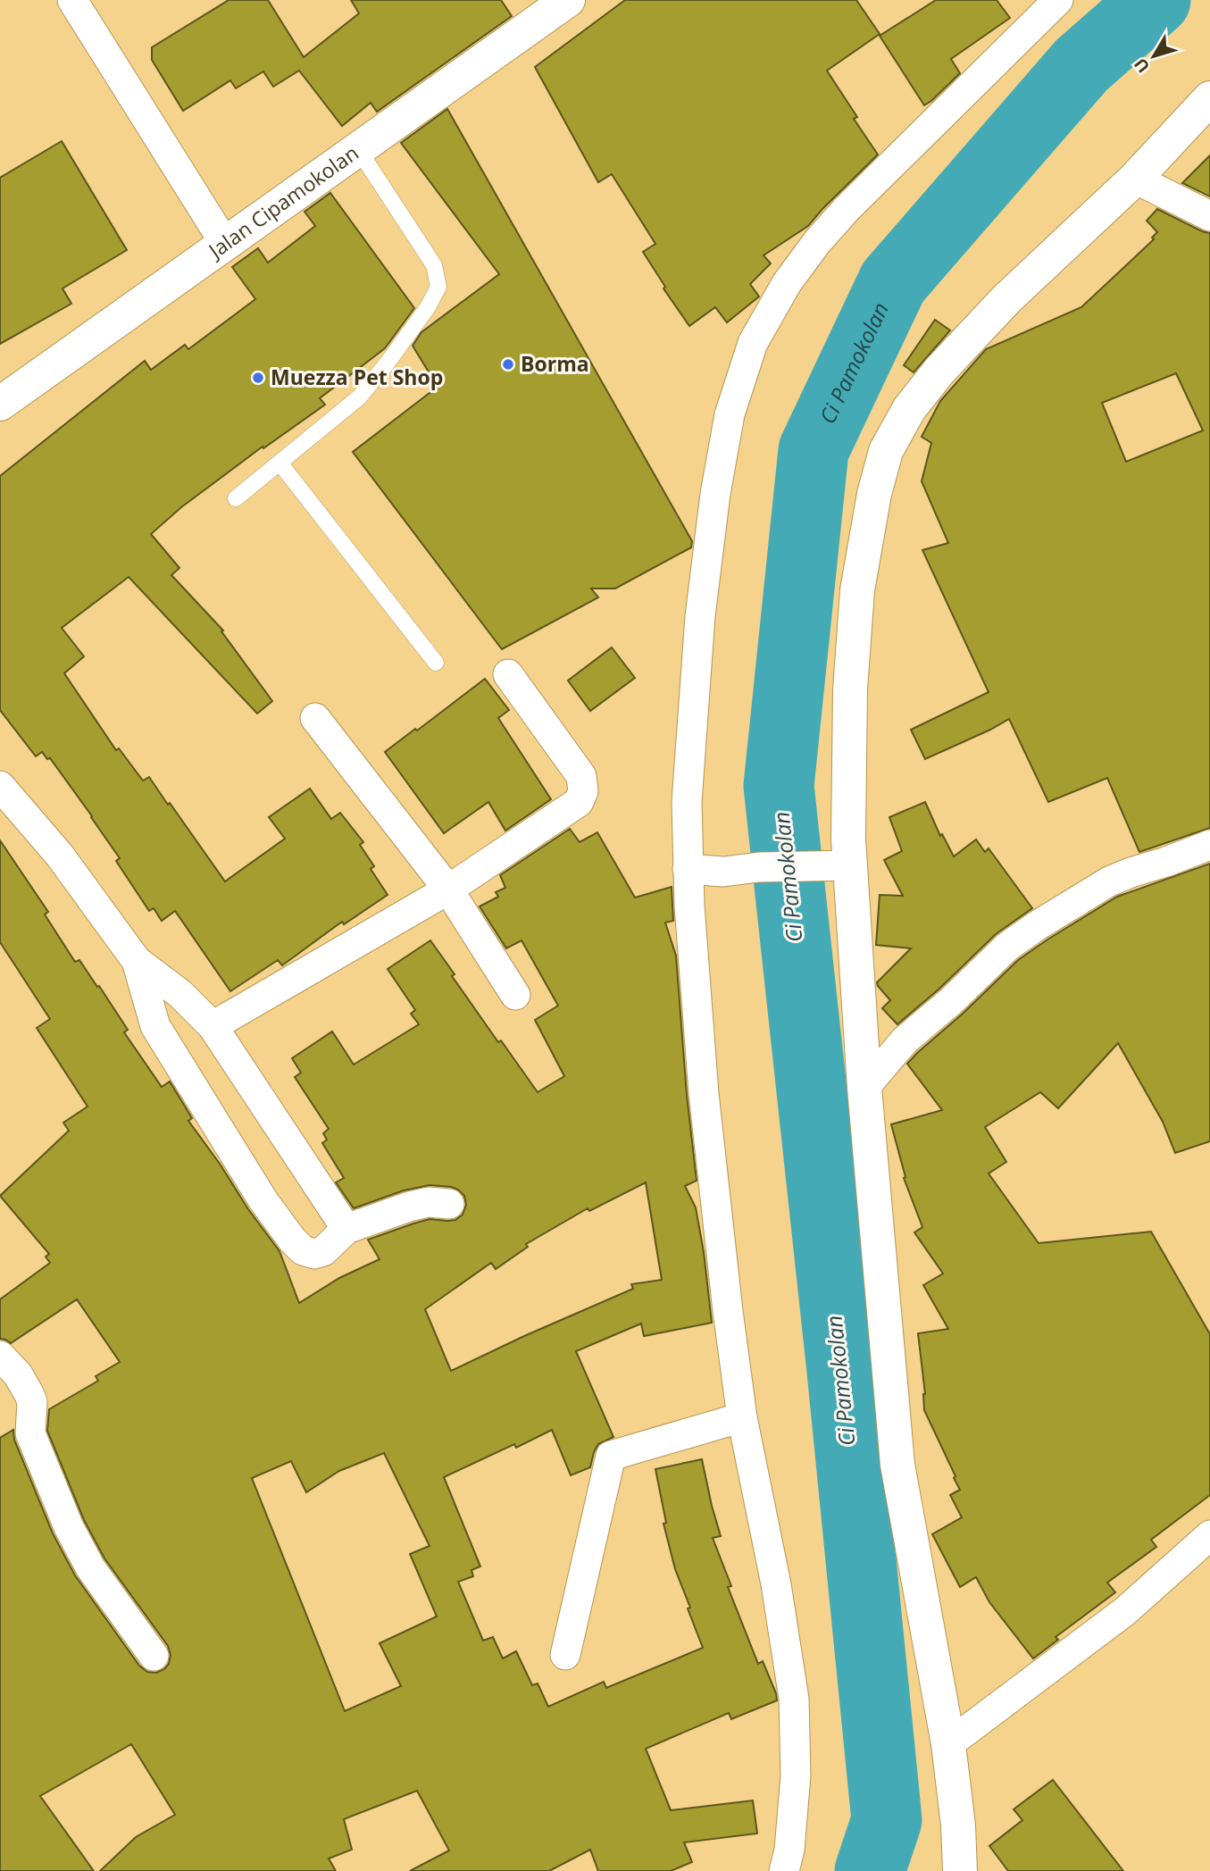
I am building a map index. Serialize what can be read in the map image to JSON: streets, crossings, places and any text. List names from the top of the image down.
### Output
{
  "streets": {
    "street": ["Jalan Cipamokolan"]
  },
  "water": ["Ci Pamokolan"],
  "places": ["Borma", "Muezza Pet Shop"],
  "north": "bottom left"
}
